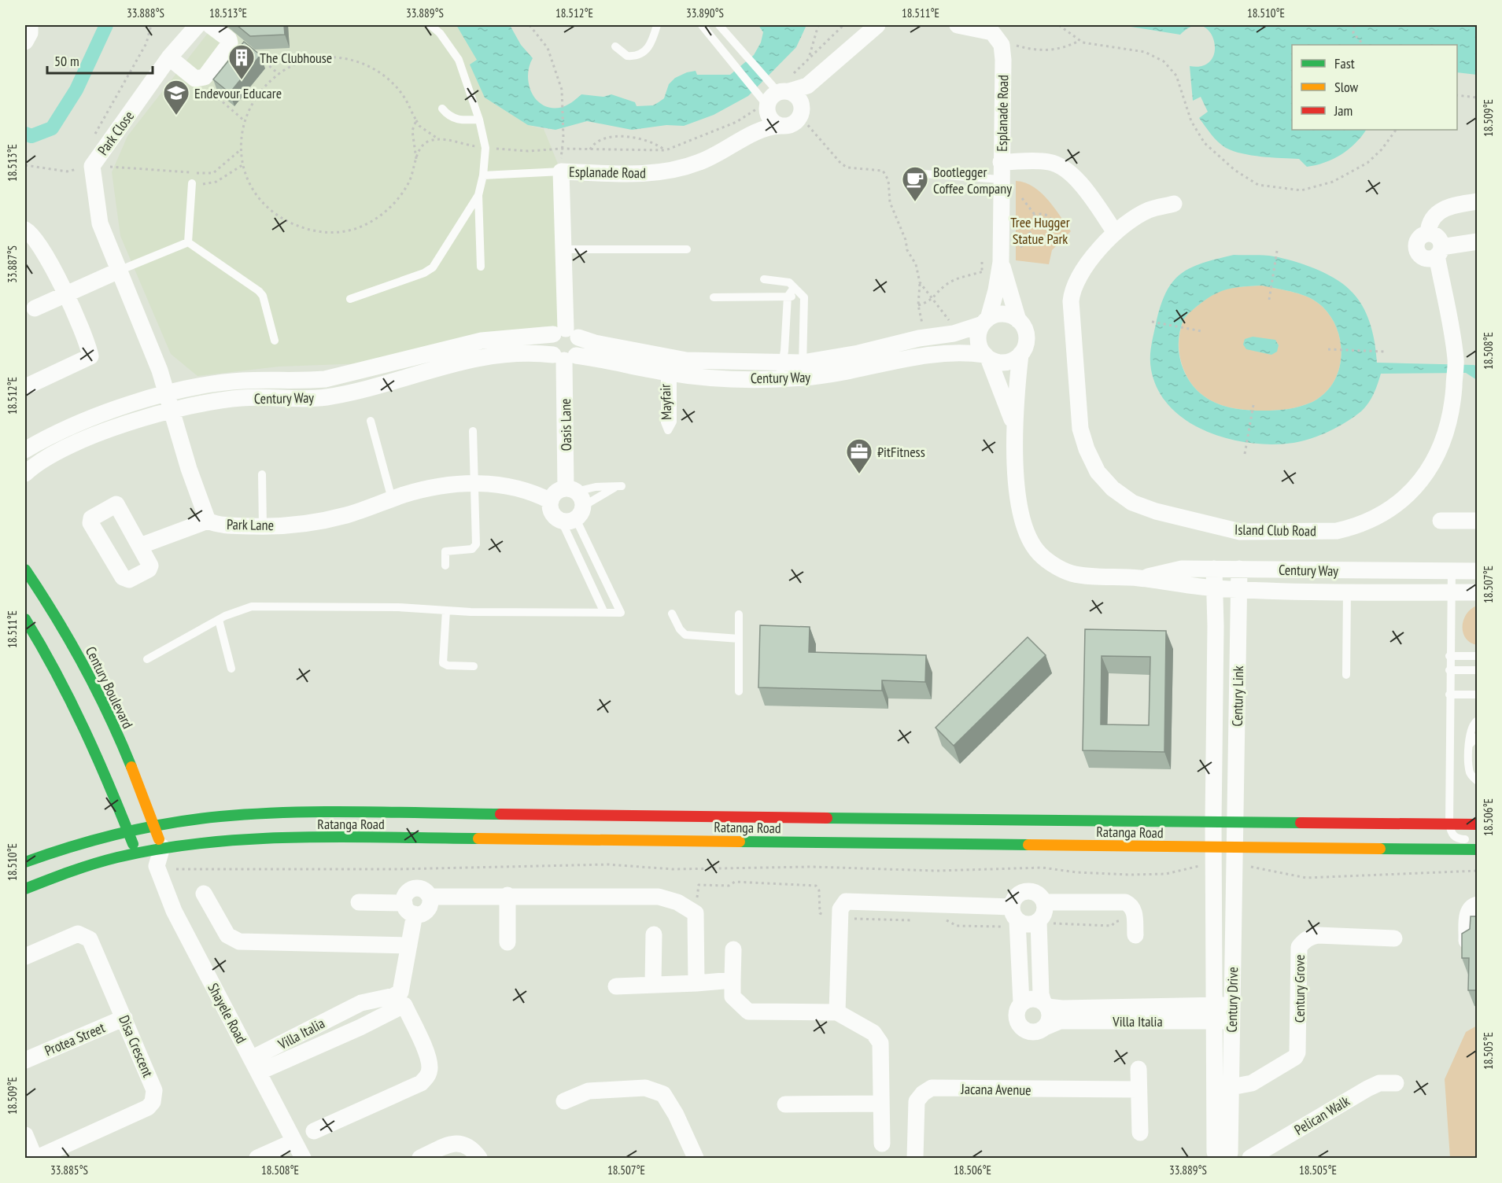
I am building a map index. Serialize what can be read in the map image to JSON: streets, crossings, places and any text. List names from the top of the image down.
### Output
{
  "streets": {
    "main road": ["Century Boulevard", "Ratanga Road"],
    "street": [
      "Esplanade Road",
      "Park Close",
      "Century Way",
      "Oasis Lane",
      "Park Lane",
      "Island Club Road",
      "Century Link",
      "Century Grove",
      "Century Drive",
      "Shayele Road",
      "Villa Italia",
      "Protea Street",
      "Disa Crescent",
      "Jacana Avenue",
      "Pelican Walk"
    ],
    "lane": ["Mayfair"]
  },
  "crossings": [
    ["Esplanade Road", "Century Way"],
    ["Park Close", "Park Lane"],
    ["Century Way", "Mayfair"],
    ["Century Way", "Oasis Lane"],
    ["Century Way", "Park Lane"],
    ["Century Way", "Century Link"],
    ["Century Boulevard", "Ratanga Road"],
    ["Century Link", "Ratanga Road"],
    ["Century Link", "Century Drive"],
    ["Ratanga Road", "Century Drive"],
    ["Century Grove", "Century Drive"],
    ["Century Drive", "Villa Italia"],
    ["Shayele Road", "Villa Italia"],
    ["Protea Street", "Disa Crescent"]
  ],
  "parks": ["Tree Hugger Statue Park"],
  "places": {
    "building": ["The Clubhouse"],
    "school or university": ["Endevour Educare"],
    "cafe": ["Bootlegger Coffee Company"],
    "office": ["₿itFitness"]
  },
  "legend": ["Fast", "Slow", "Jam"],
  "scale_bar": "50 m",
  "coordinates": [
    "33.888°S",
    "18.513°E",
    "33.889°S",
    "18.512°E",
    "33.890°S",
    "18.511°E",
    "18.510°E",
    "18.509°E",
    "33.887°S",
    "18.508°E",
    "18.507°E",
    "18.506°E",
    "18.505°E",
    "33.885°S"
  ]
}
